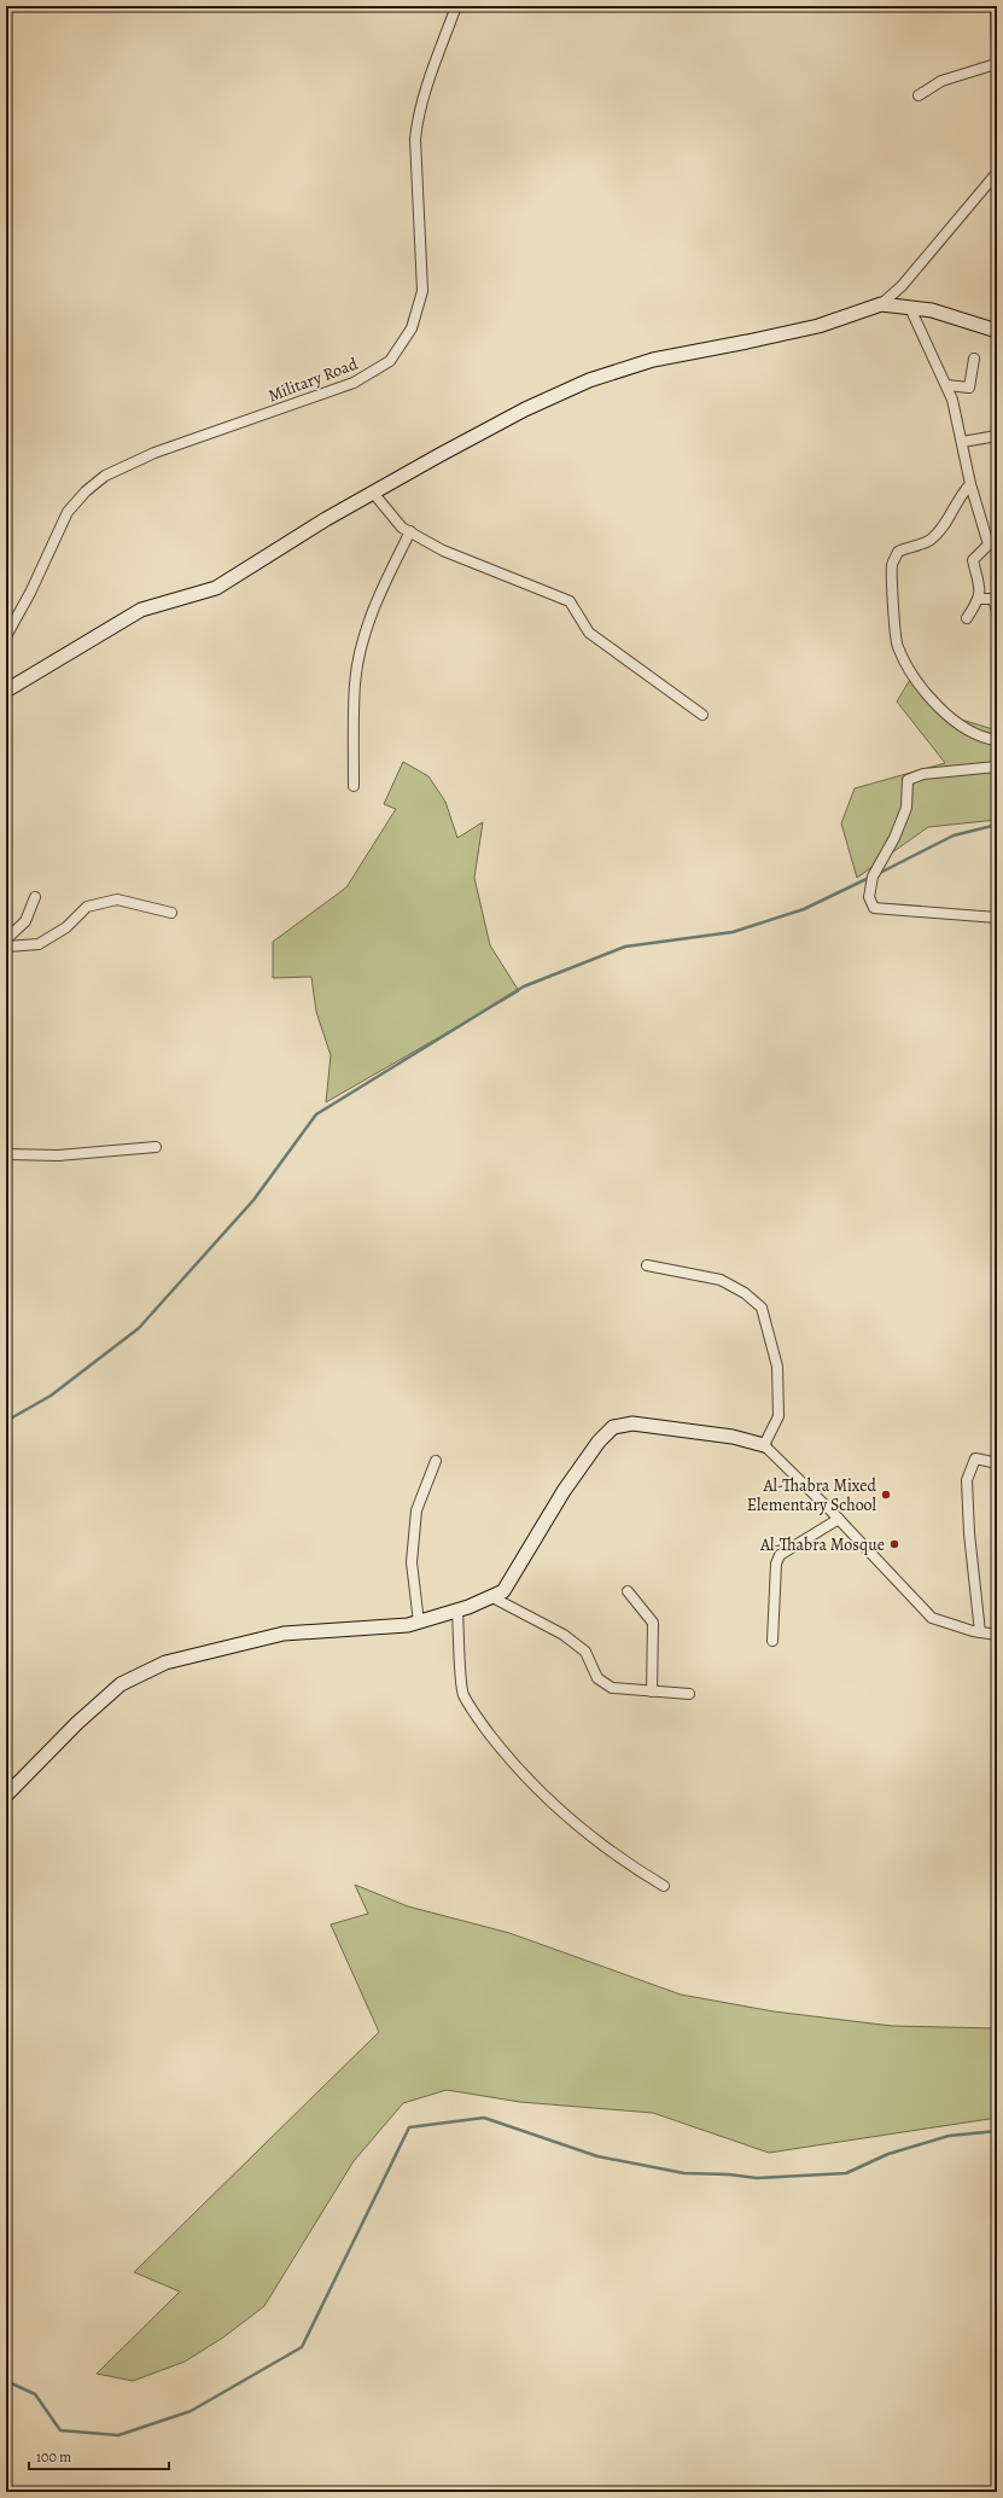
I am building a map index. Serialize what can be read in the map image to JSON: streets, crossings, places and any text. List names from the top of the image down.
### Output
{
  "streets": {
    "street": ["Military Road"]
  },
  "places": ["Al-Thabra Mixed Elementary School", "Al-Thabra Mosque"],
  "scale_bar": "100 m"
}
